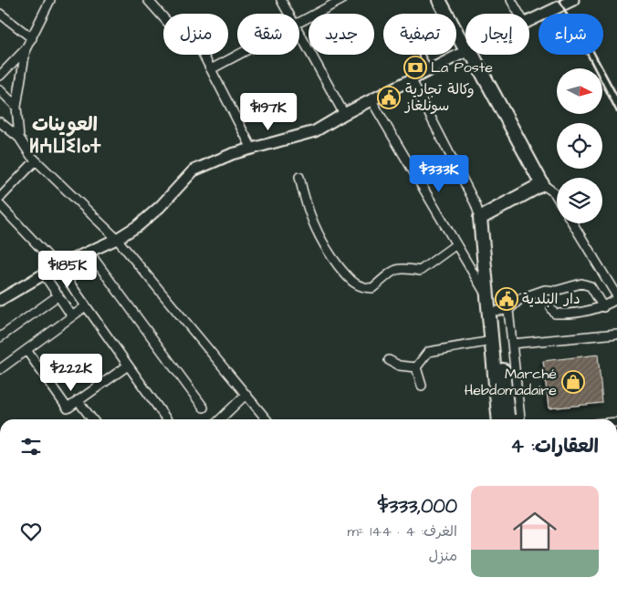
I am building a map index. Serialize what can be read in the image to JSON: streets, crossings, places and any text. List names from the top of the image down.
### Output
{
  "districts": ["العوينات ⵍⵄⵡⵉⵏⴰⵜ"],
  "places": {
    "bank": ["La Poste"],
    "public building": ["وكالة تجارية سونلغاز", "دار البلدية"],
    "shop": ["Marché Hebdomadaire"]
  },
  "north": "right",
  "page": {
    "chip": [
      "شراء",
      "إيجار",
      "تصفية",
      "جديد",
      "شقة",
      "منزل"
    ],
    "price": [
      "$197K",
      "$333K",
      "$185K",
      "$222K"
    ],
    "heading": "العقارات: 4",
    "list": [
      {
        "name": "$333,000",
        "note": "الغرف: 4 · 144 m² · منزل"
      }
    ]
  }
}
